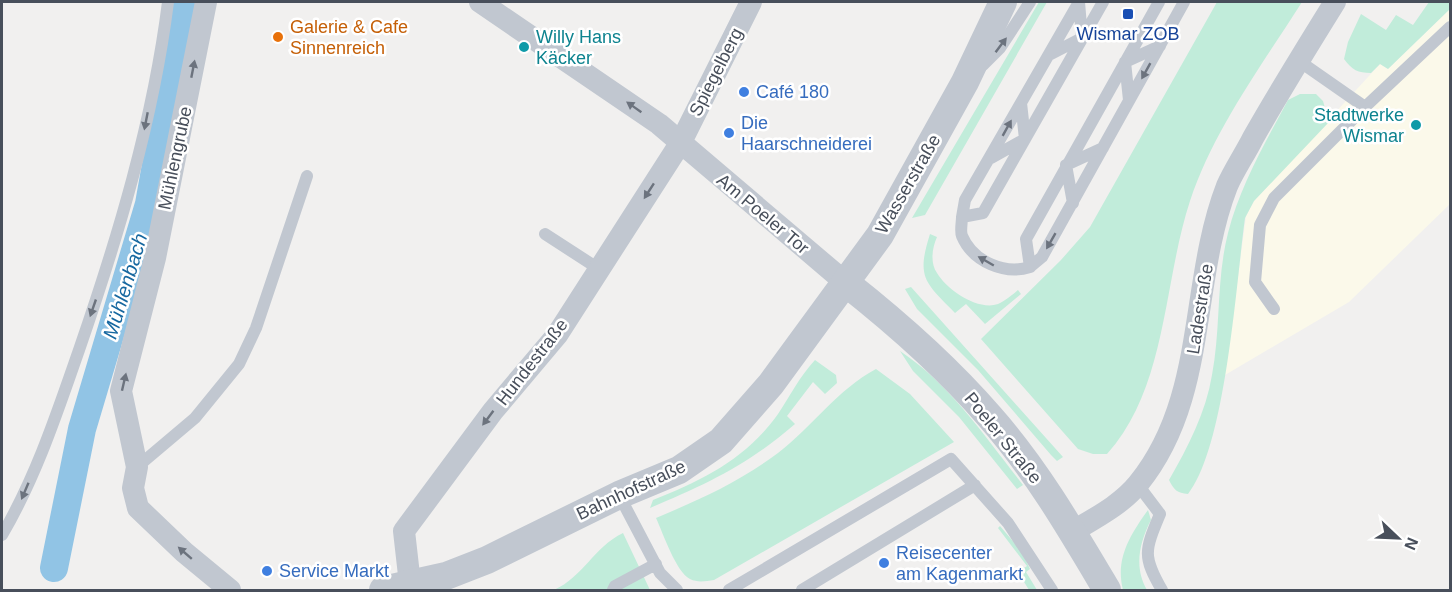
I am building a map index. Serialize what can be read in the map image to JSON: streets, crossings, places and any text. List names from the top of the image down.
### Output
{
  "streets": {
    "street": [
      "Spiegelberg",
      "Mühlengrube",
      "Wasserstraße",
      "Am Poeler Tor",
      "Ladestraße",
      "Hundestraße",
      "Poeler Straße",
      "Bahnhofstraße"
    ]
  },
  "crossings": [
    ["Spiegelberg", "Am Poeler Tor"],
    ["Spiegelberg", "Hundestraße"],
    ["Wasserstraße", "Am Poeler Tor"],
    ["Wasserstraße", "Poeler Straße"],
    ["Wasserstraße", "Bahnhofstraße"],
    ["Am Poeler Tor", "Hundestraße"],
    ["Am Poeler Tor", "Poeler Straße"],
    ["Am Poeler Tor", "Bahnhofstraße"],
    ["Ladestraße", "Poeler Straße"],
    ["Hundestraße", "Bahnhofstraße"],
    ["Poeler Straße", "Bahnhofstraße"]
  ],
  "one_way": ["Am Poeler Tor", "Hundestraße"],
  "water": ["Mühlenbach"],
  "places": {
    "transit": ["Wismar ZOB"],
    "other": [
      "Galerie & Cafe Sinnenreich",
      "Willy Hans Käcker",
      "Café 180",
      "Stadtwerke Wismar",
      "Die Haarschneiderei",
      "Reisecenter am Kagenmarkt",
      "Service Markt"
    ]
  },
  "north": "bottom right"
}
